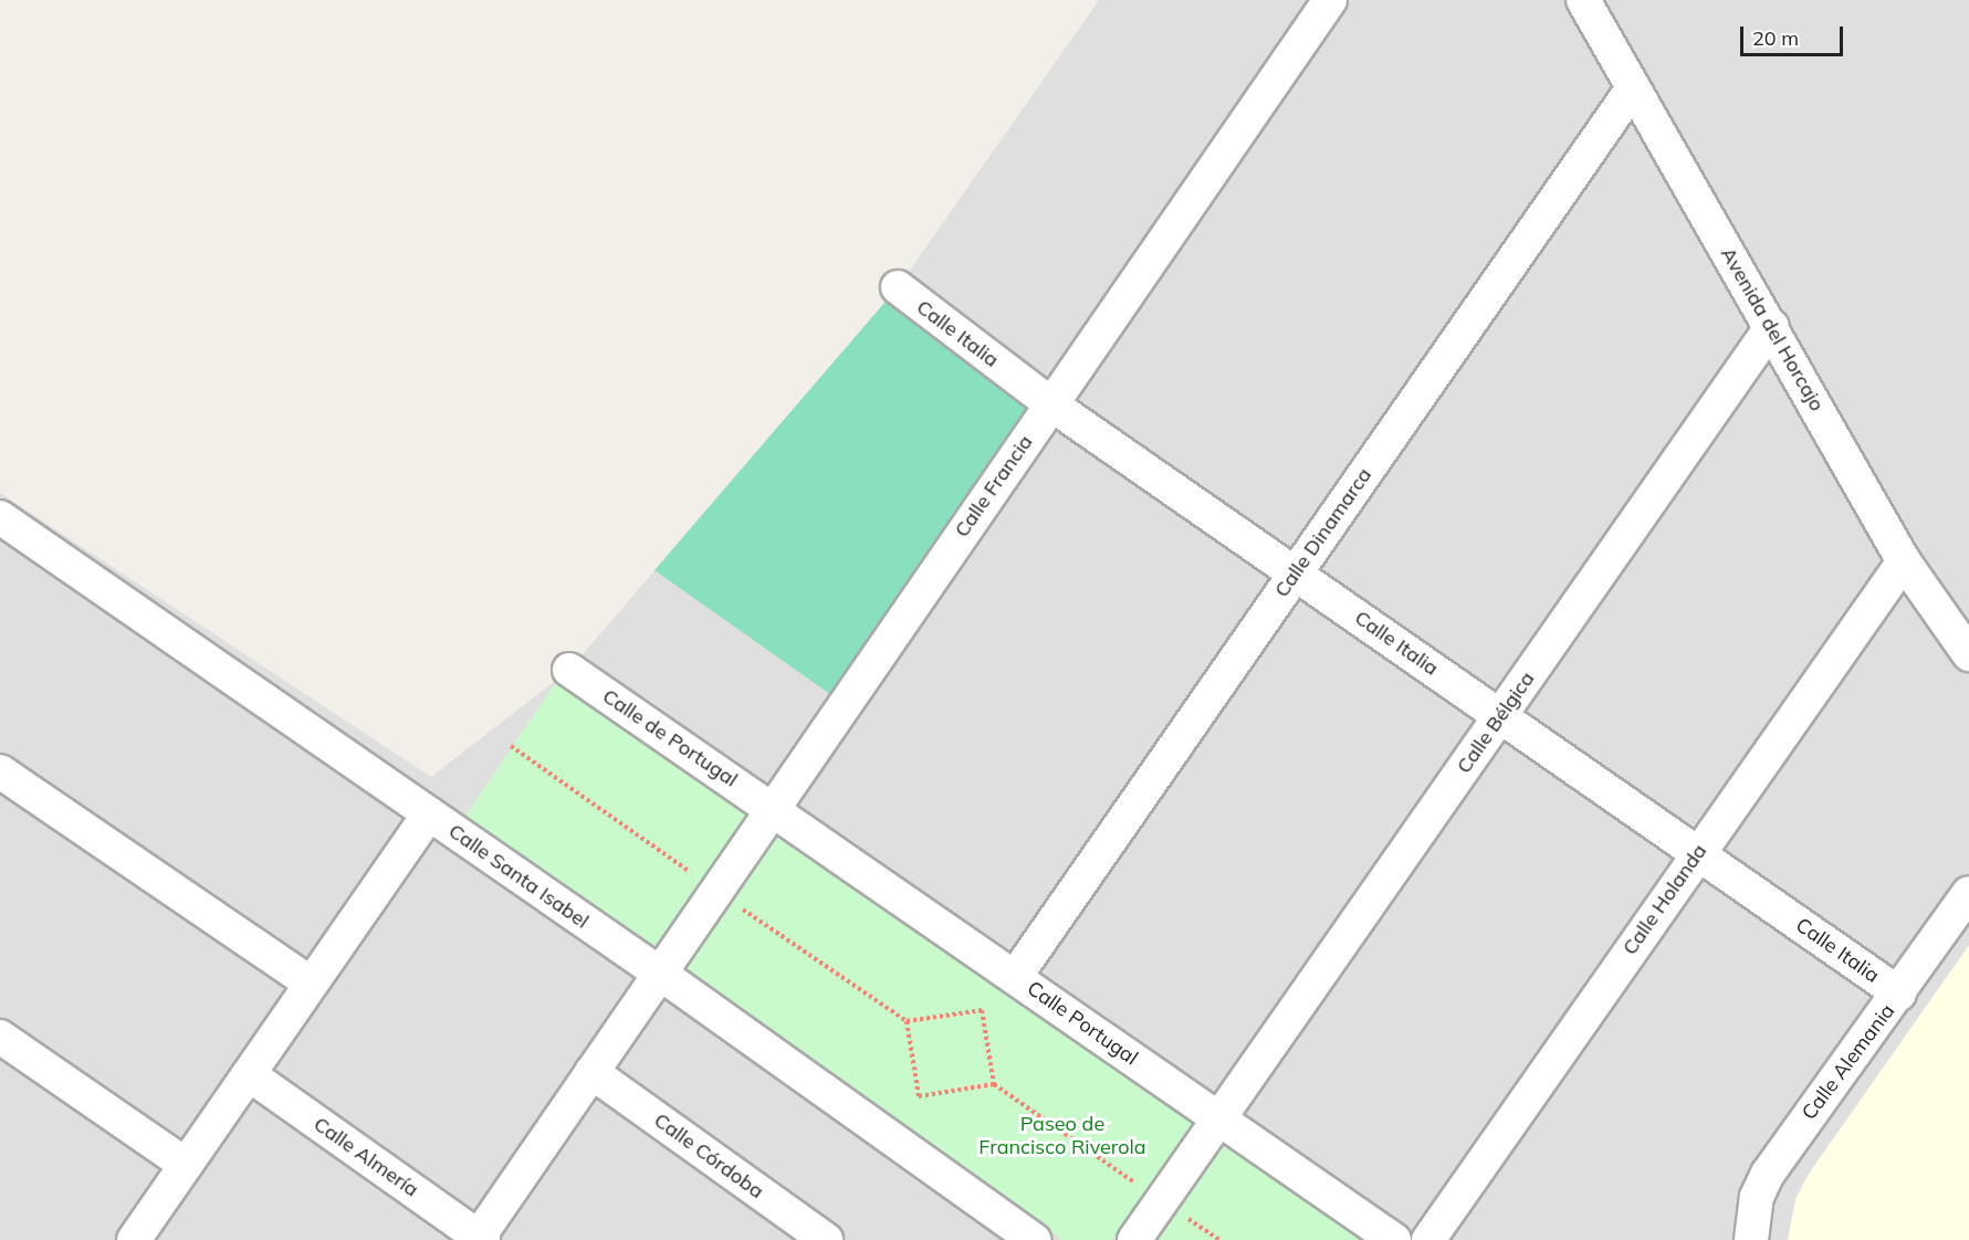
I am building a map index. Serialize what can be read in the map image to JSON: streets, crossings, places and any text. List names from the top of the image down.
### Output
{
  "streets": {
    "street": [
      "Avenida del Horcajo",
      "Calle Italia",
      "Calle Francia",
      "Calle Dinamarca",
      "Calle Bélgica",
      "Calle de Portugal",
      "Calle Santa Isabel",
      "Calle Holanda",
      "Calle Portugal",
      "Calle Alemania",
      "Calle Córdoba",
      "Calle Almería"
    ]
  },
  "crossings": [
    ["Avenida del Horcajo", "Calle Dinamarca"],
    ["Avenida del Horcajo", "Calle Bélgica"],
    ["Avenida del Horcajo", "Calle Holanda"],
    ["Calle Italia", "Calle Francia"],
    ["Calle Italia", "Calle Dinamarca"],
    ["Calle Italia", "Calle Bélgica"],
    ["Calle Italia", "Calle Holanda"],
    ["Calle Italia", "Calle Alemania"],
    ["Calle Francia", "Calle de Portugal"],
    ["Calle Francia", "Calle Santa Isabel"],
    ["Calle Francia", "Calle Portugal"],
    ["Calle Francia", "Calle Córdoba"],
    ["Calle Francia", "Calle Almería"],
    ["Calle Dinamarca", "Calle Portugal"],
    ["Calle Bélgica", "Calle Portugal"],
    ["Calle de Portugal", "Calle Portugal"]
  ],
  "parks": ["Paseo de Francisco Riverola"],
  "scale_bar": "20 m"
}
